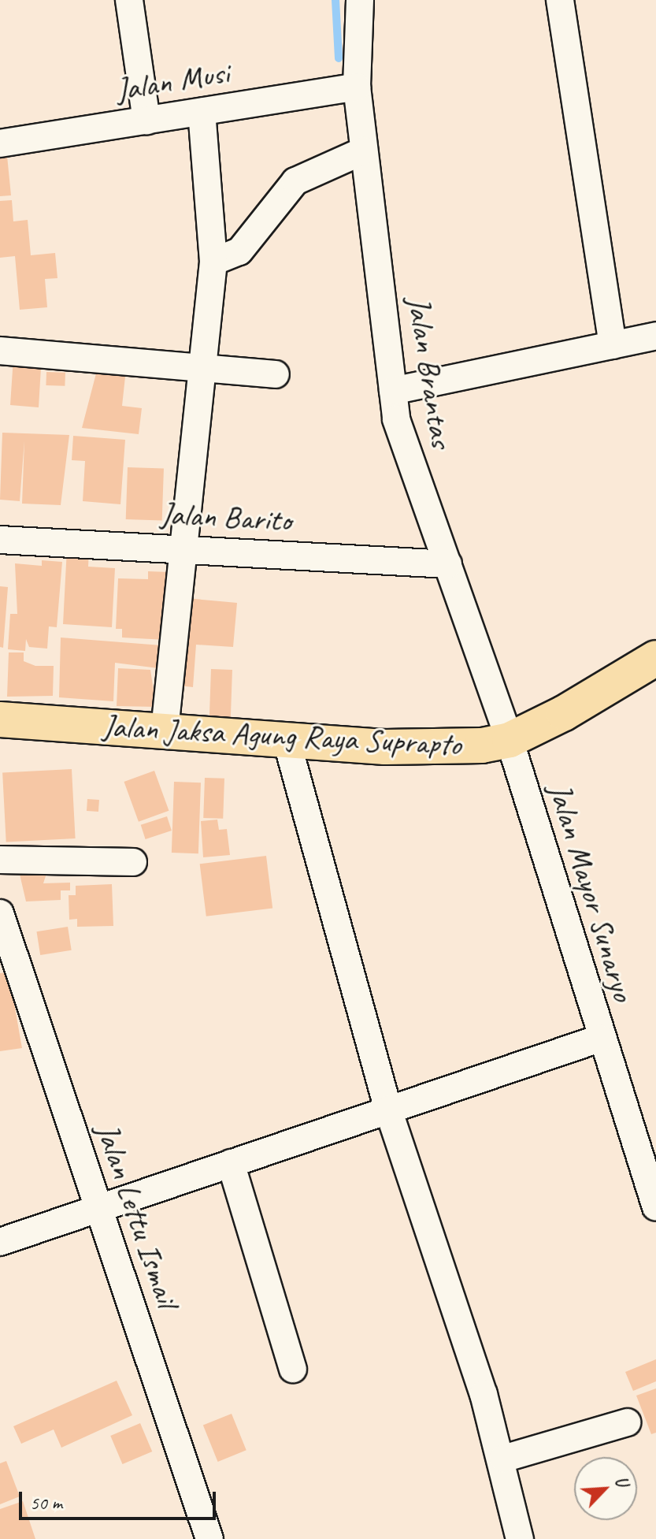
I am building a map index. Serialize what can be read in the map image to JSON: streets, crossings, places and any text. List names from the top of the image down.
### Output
{
  "streets": {
    "main road": ["Jalan Jaksa Agung Raya Suprapto"],
    "street": [
      "Jalan Musi",
      "Jalan Brantas",
      "Jalan Barito",
      "Jalan Mayor Sunaryo",
      "Jalan Lettu Ismail"
    ]
  },
  "crossings": [
    ["Jalan Musi", "Jalan Brantas"],
    ["Jalan Brantas", "Jalan Barito"],
    ["Jalan Brantas", "Jalan Jaksa Agung Raya Suprapto"],
    ["Jalan Brantas", "Jalan Mayor Sunaryo"],
    ["Jalan Jaksa Agung Raya Suprapto", "Jalan Mayor Sunaryo"]
  ],
  "scale_bar": "50 m",
  "north": "top right"
}
